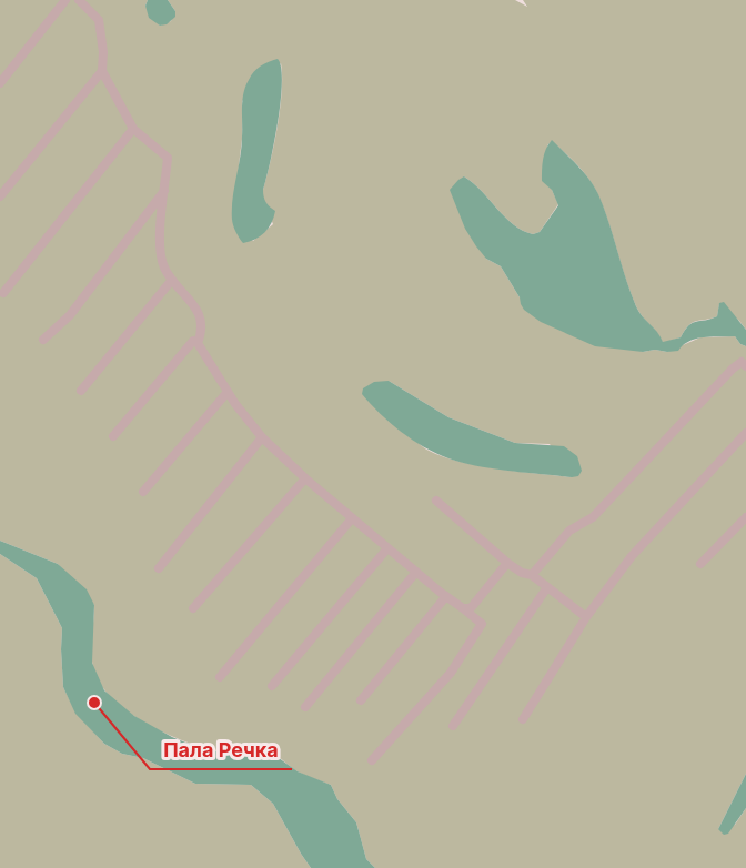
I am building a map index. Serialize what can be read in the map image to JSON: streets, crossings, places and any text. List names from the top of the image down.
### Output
{
  "places": ["Пала Речка"]
}
